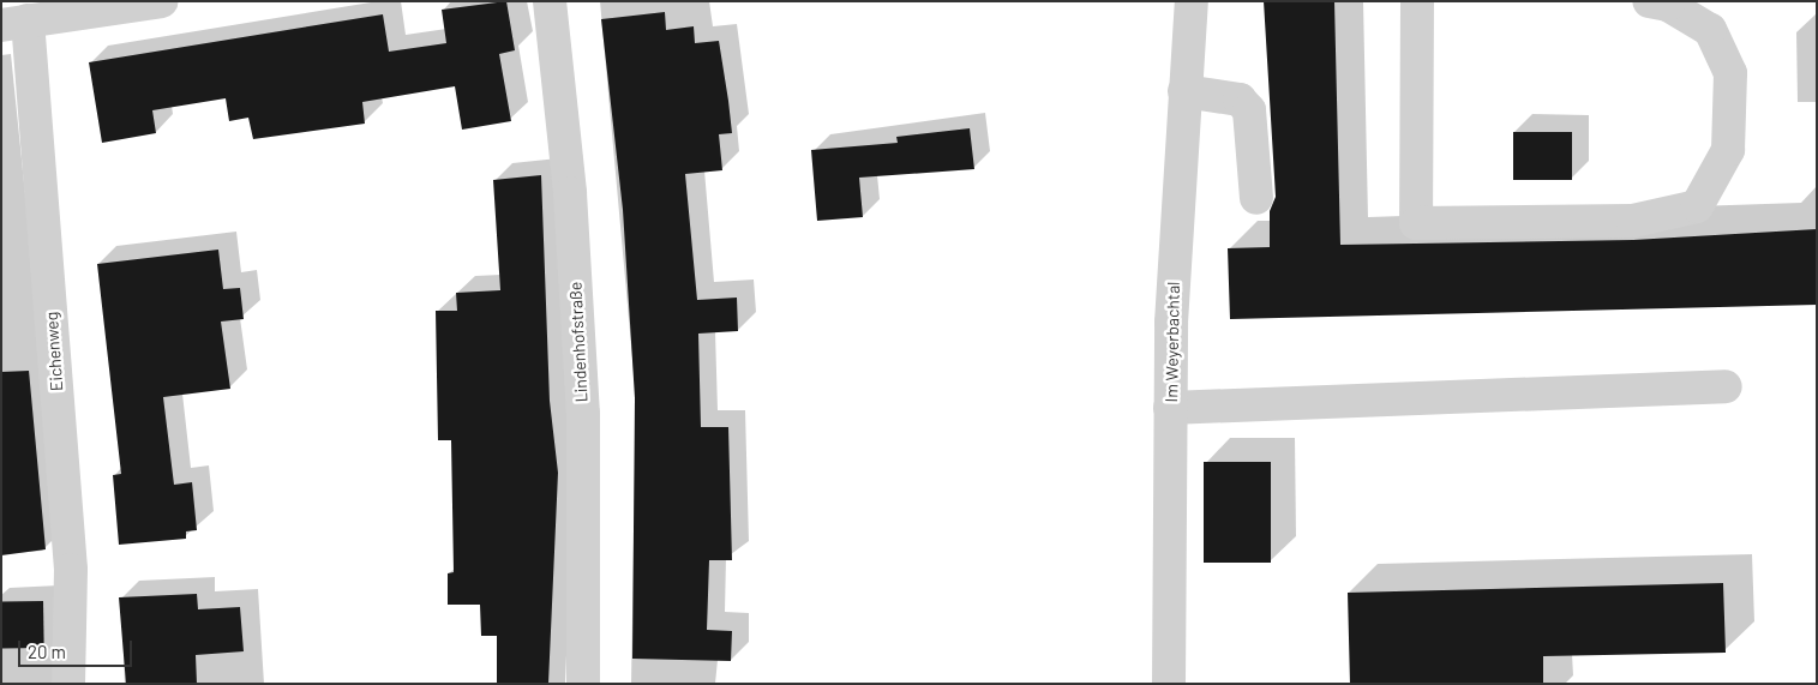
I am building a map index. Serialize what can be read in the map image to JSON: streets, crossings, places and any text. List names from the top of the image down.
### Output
{
  "streets": {
    "street": ["Lindenhofstraße", "Im Weyerbachtal", "Eichenweg"]
  },
  "scale_bar": "20 m"
}
